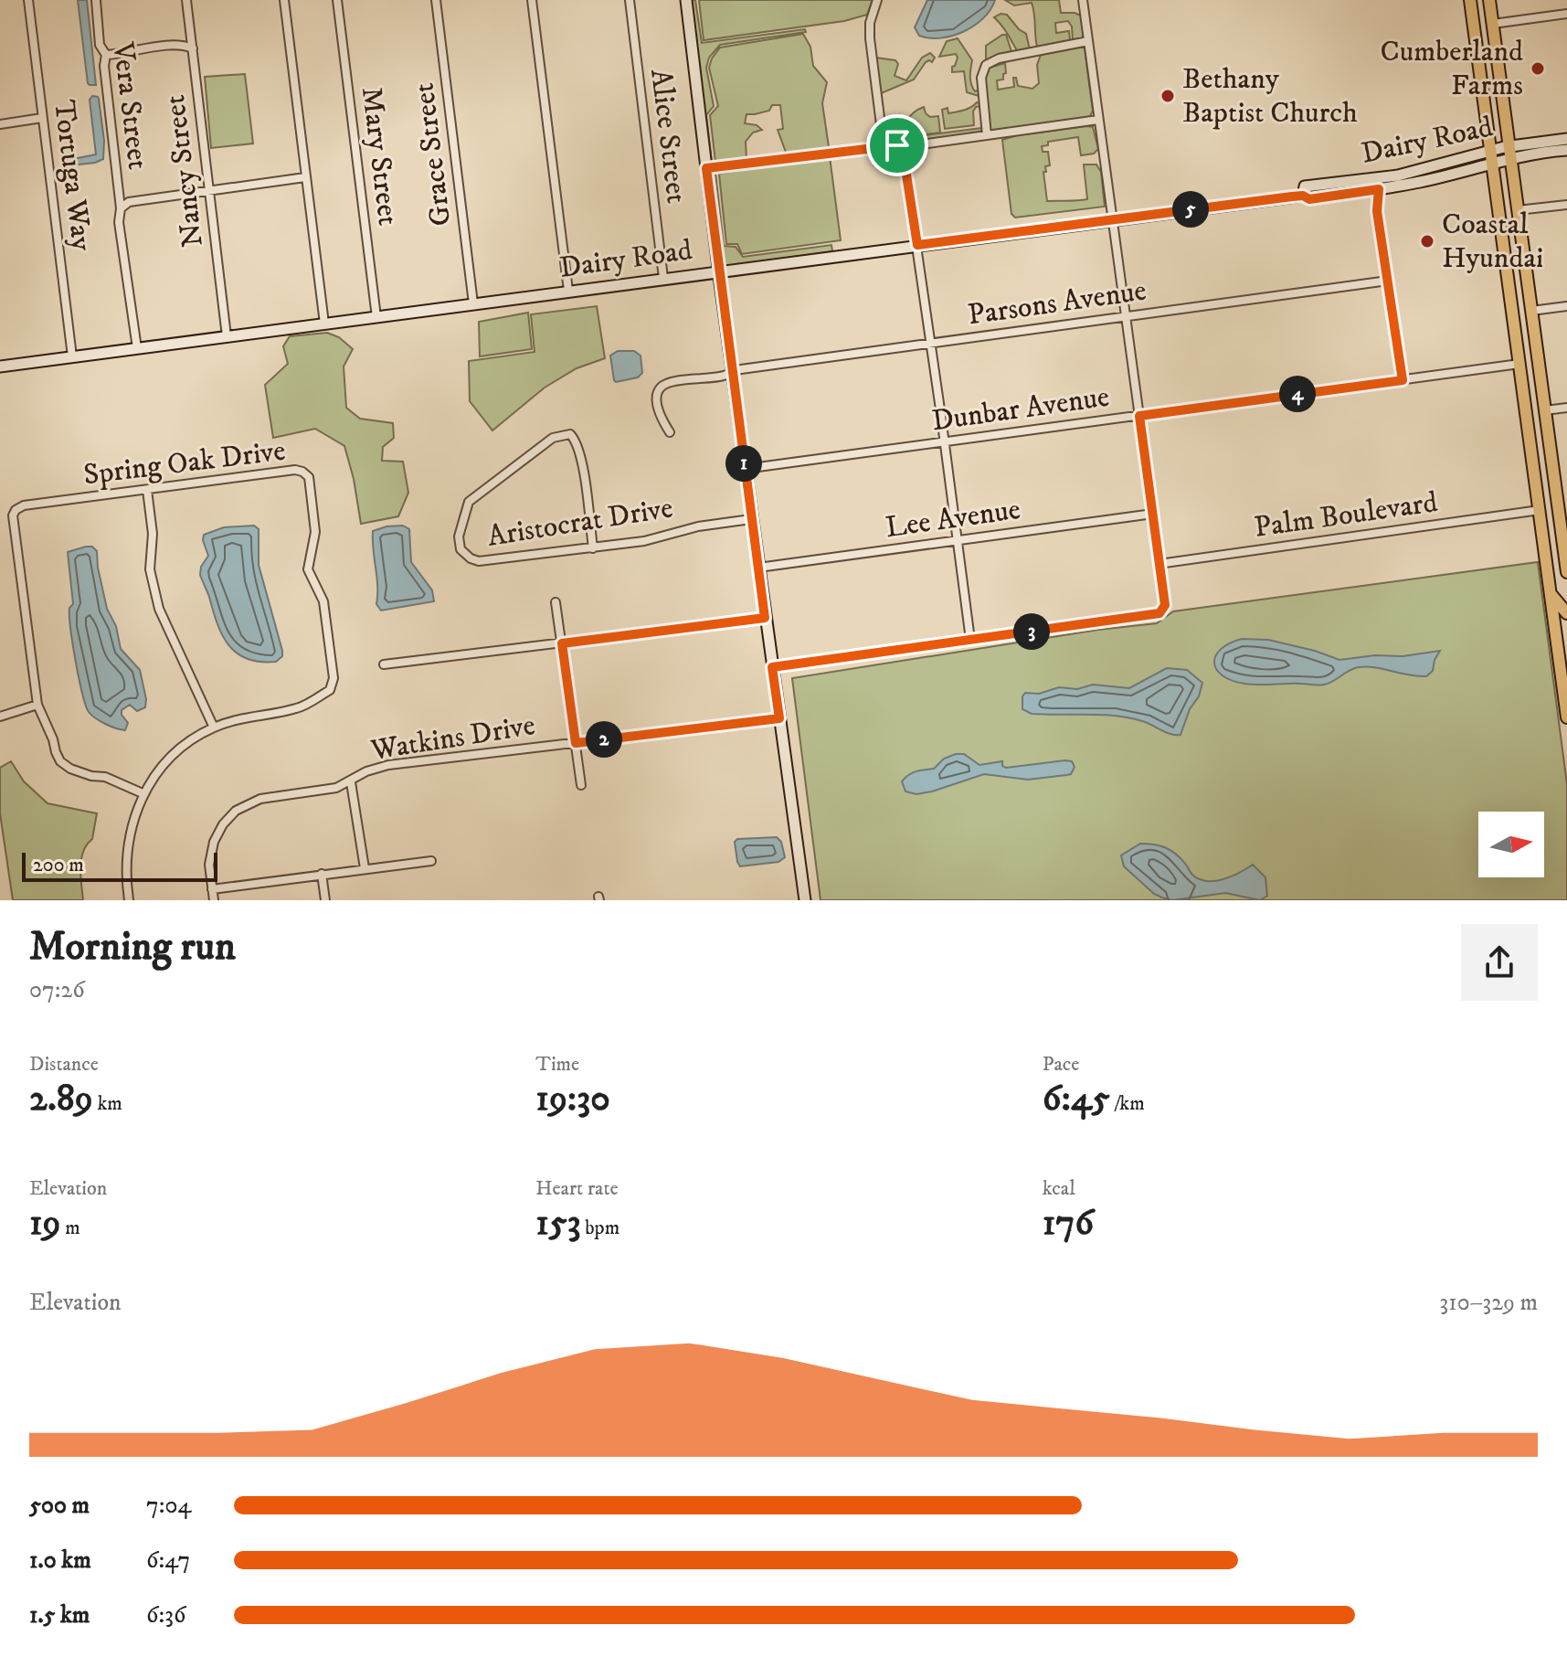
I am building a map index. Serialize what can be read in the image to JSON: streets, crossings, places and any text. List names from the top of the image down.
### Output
{
  "streets": {
    "street": [
      "Vera Street",
      "Alice Street",
      "Dairy Road",
      "Grace Street",
      "Mary Street",
      "Nancy Street",
      "Tortuga Way",
      "Parsons Avenue",
      "Dunbar Avenue",
      "Spring Oak Drive",
      "Palm Boulevard",
      "Lee Avenue",
      "Aristocrat Drive",
      "Watkins Drive"
    ]
  },
  "crossings": [
    ["Vera Street", "Dairy Road"],
    ["Alice Street", "Dairy Road"],
    ["Dairy Road", "Grace Street"],
    ["Dairy Road", "Mary Street"],
    ["Dairy Road", "Nancy Street"],
    ["Dairy Road", "Tortuga Way"]
  ],
  "places": ["Cumberland Farms", "Bethany Baptist Church", "Coastal Hyundai"],
  "scale_bar": "200 m",
  "north": "right",
  "page": {
    "pins": [
      "5",
      "4",
      "1",
      "3",
      "2"
    ],
    "scale": "200 m",
    "heading": ["Morning run", "07:26"],
    "stats": [
      ["Distance", "2.89 km"],
      ["Time", "19:30"],
      ["Pace", "6:45 /km"],
      ["Elevation", "19 m"],
      ["Heart rate", "153 bpm"],
      ["kcal", "176"]
    ],
    "chart": ["Elevation", "310–329 m"],
    "list": [
      {
        "name": "500 m",
        "note": "7:04"
      },
      {
        "name": "1.0 km",
        "note": "6:47"
      },
      {
        "name": "1.5 km",
        "note": "6:36"
      }
    ]
  }
}
